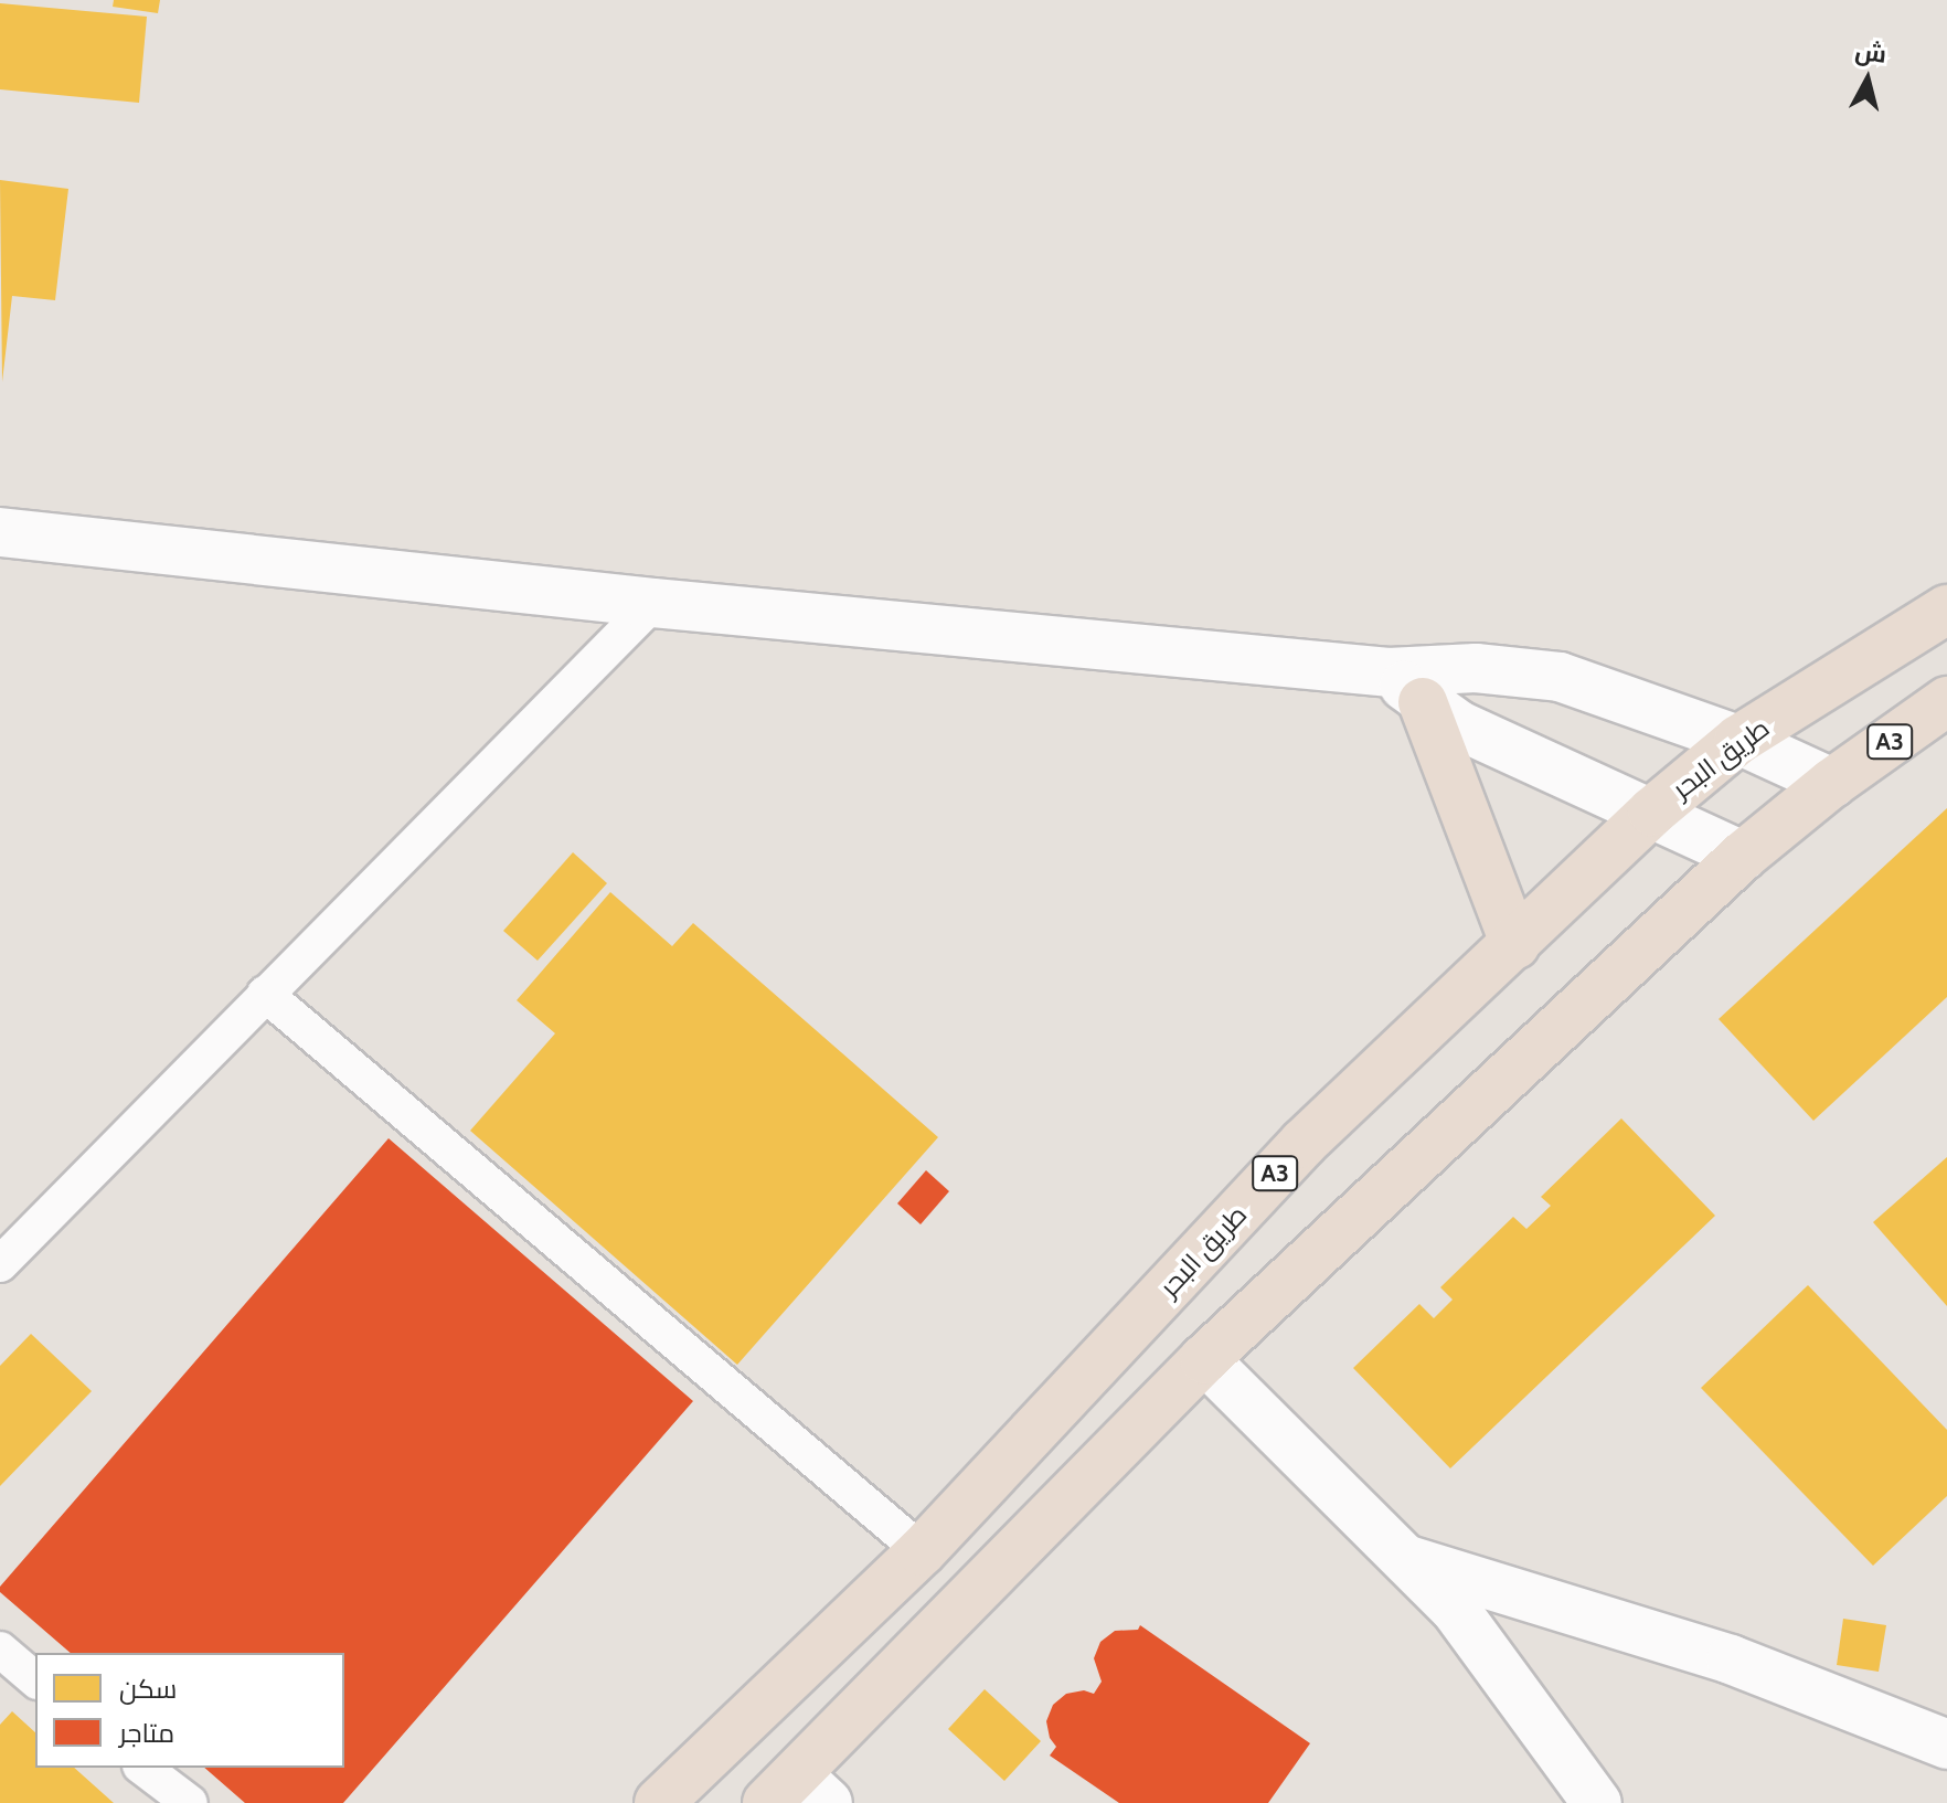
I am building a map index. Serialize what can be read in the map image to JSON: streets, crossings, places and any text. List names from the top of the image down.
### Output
{
  "streets": {
    "highway": ["A3", "طريق البحر"]
  },
  "legend": ["سكن", "متاجر"],
  "north": "top"
}
